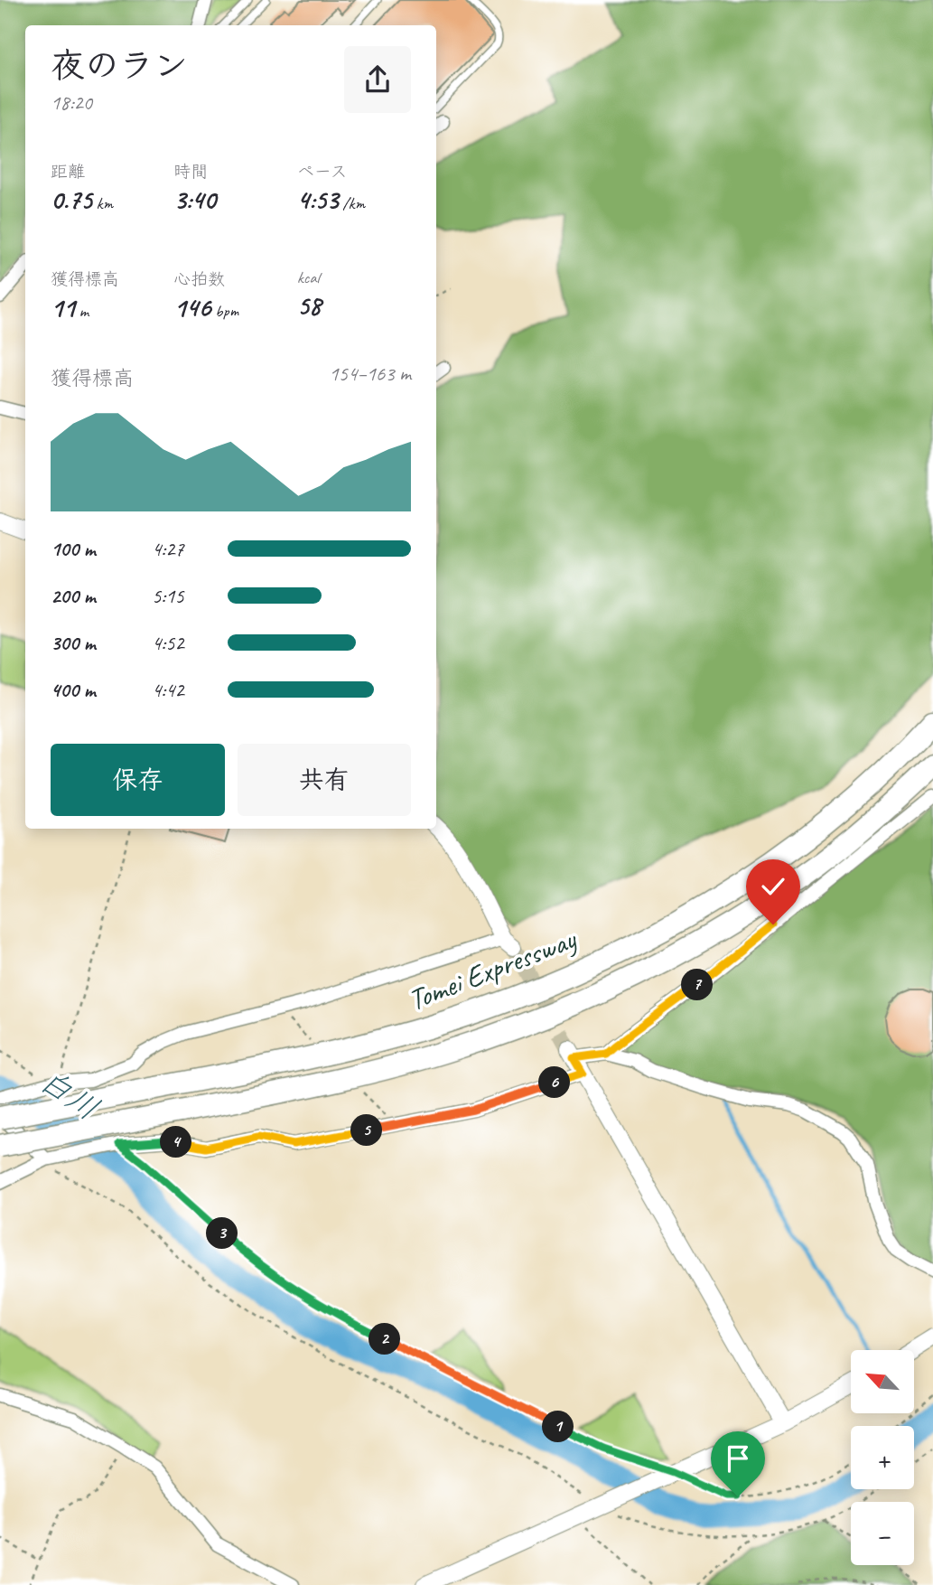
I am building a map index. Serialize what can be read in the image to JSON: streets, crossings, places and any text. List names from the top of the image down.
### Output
{
  "streets": {
    "highway": ["Tomei Expressway"]
  },
  "water": ["白川"],
  "north": "top left",
  "page": {
    "heading": ["夜のラン", "18:20"],
    "stats": [
      ["距離", "0.75 km"],
      ["時間", "3:40"],
      ["ペース", "4:53 /km"],
      ["獲得標高", "11 m"],
      ["心拍数", "146 bpm"],
      ["kcal", "58"]
    ],
    "chart": ["獲得標高", "154–163 m"],
    "list": [
      {
        "name": "100 m",
        "note": "4:27"
      },
      {
        "name": "200 m",
        "note": "5:15"
      },
      {
        "name": "300 m",
        "note": "4:52"
      },
      {
        "name": "400 m",
        "note": "4:42"
      }
    ],
    "buttons": ["保存", "共有"],
    "pins": [
      "7",
      "6",
      "5",
      "4",
      "3",
      "2",
      "1"
    ],
    "map_buttons": ["+", "−"]
  }
}
